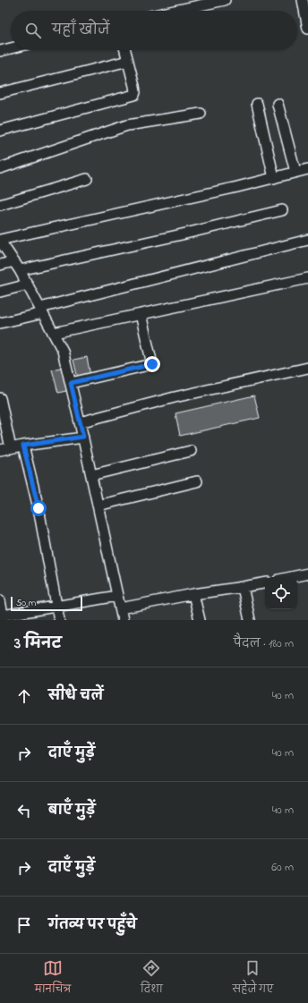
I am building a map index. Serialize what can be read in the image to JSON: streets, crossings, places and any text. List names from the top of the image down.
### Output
{
  "scale_bar": "50 m",
  "page": {
    "search": "यहाँ खोजें",
    "scale": "50 m",
    "heading": ["3 मिनट", "पैदल · 180 m"],
    "list": [
      ["सीधे चलें", "40 m"],
      ["दाएँ मुड़ें", "40 m"],
      ["बाएँ मुड़ें", "40 m"],
      ["दाएँ मुड़ें", "60 m"],
      "गंतव्य पर पहुँचे"
    ],
    "nav": ["मानचित्र", "दिशा", "सहेजे गए"]
  }
}
